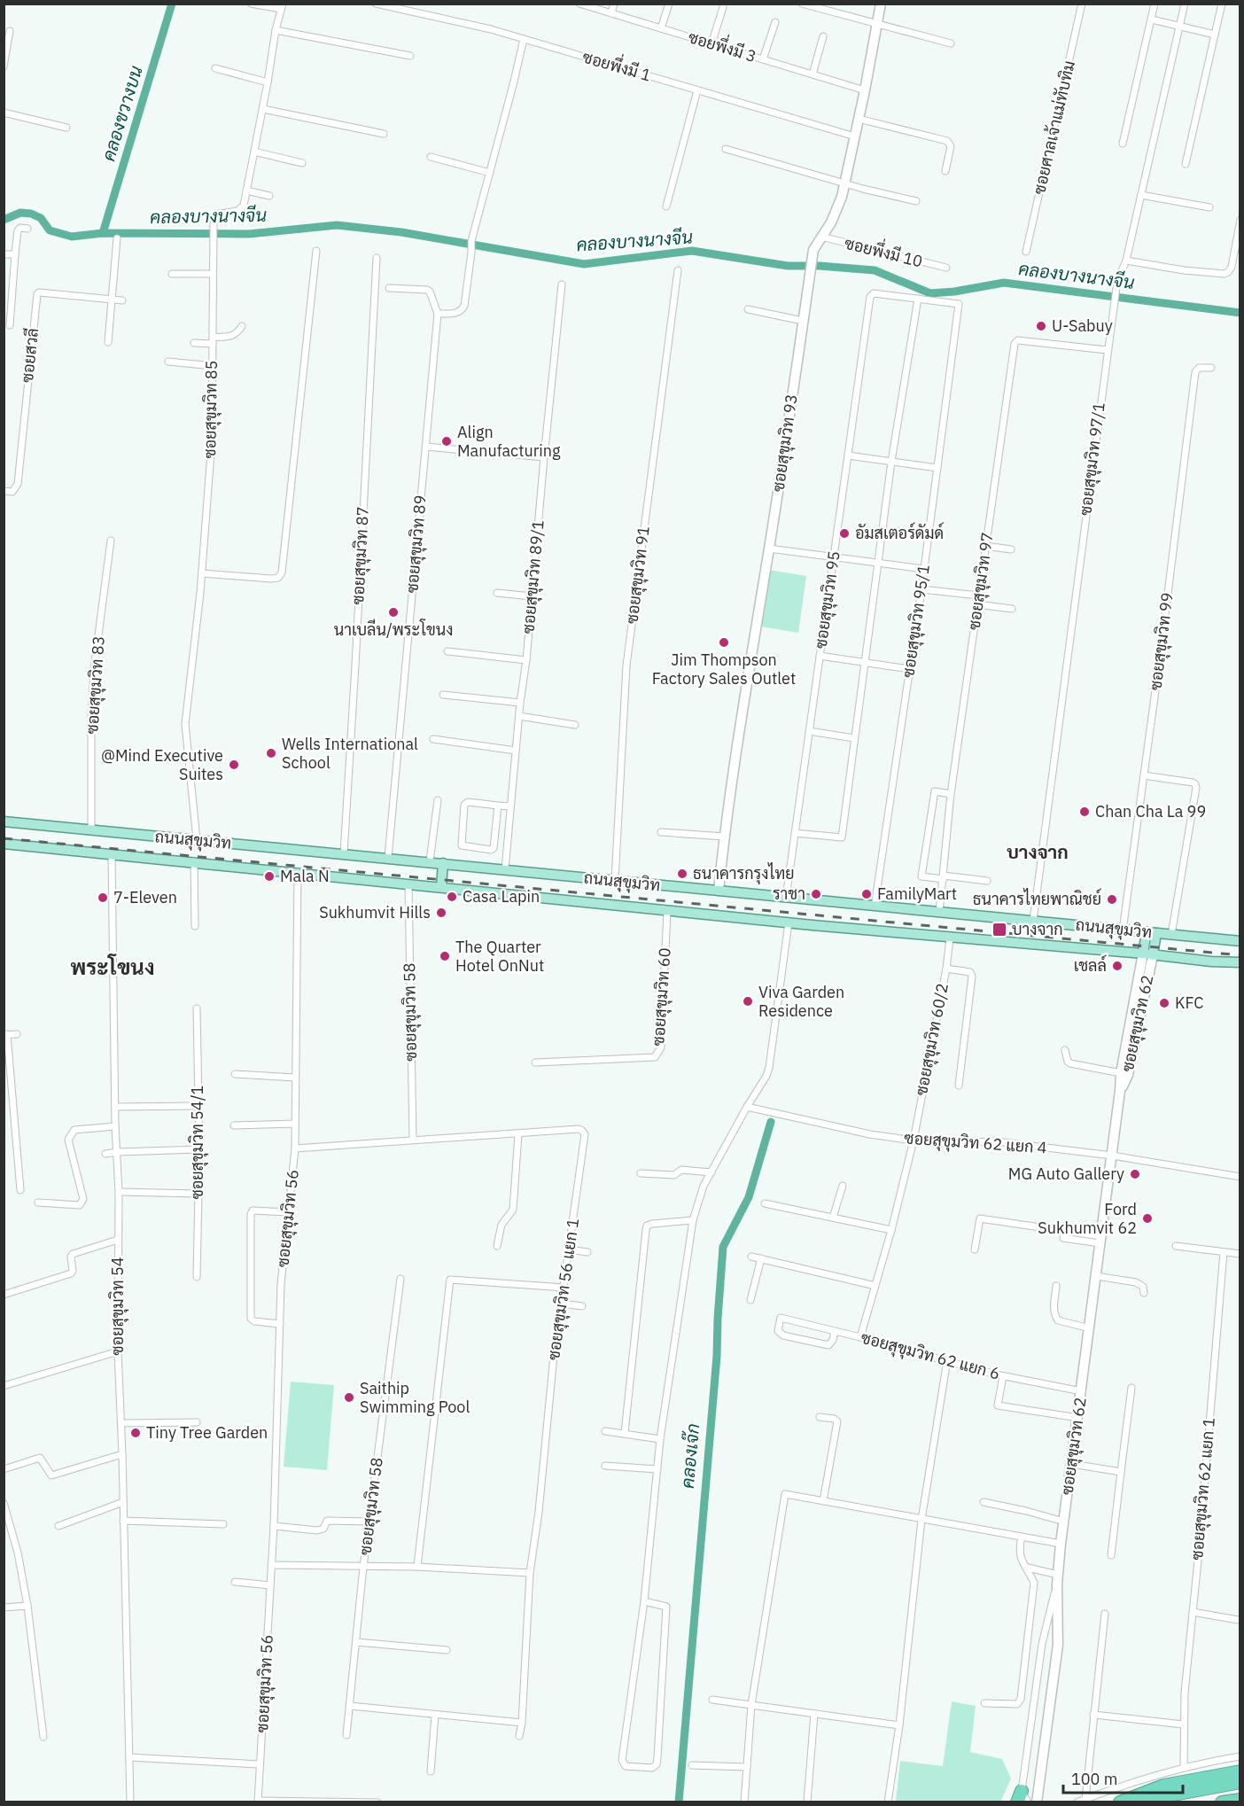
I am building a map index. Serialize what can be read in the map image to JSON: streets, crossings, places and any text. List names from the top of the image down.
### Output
{
  "streets": {
    "main road": ["ถนนสุขุมวิท"],
    "street": [
      "ซอยพึ่งมี 3",
      "ซอยพึ่งมี 1",
      "ซอยศาลเจ้าแม่ทับทิม",
      "ซอยพึ่งมี 10",
      "ซอยสวลี",
      "ซอยสุขุมวิท 85",
      "ซอยสุขุมวิท 93",
      "ซอยสุขุมวิท 97/1",
      "ซอยสุขุมวิท 89",
      "ซอยสุขุมวิท 87",
      "ซอยสุขุมวิท 91",
      "ซอยสุขุมวิท 89/1",
      "ซอยสุขุมวิท 97",
      "ซอยสุขุมวิท 95",
      "ซอยสุขุมวิท 95/1",
      "ซอยสุขุมวิท 99",
      "ซอยสุขุมวิท 83",
      "ซอยสุขุมวิท 60",
      "ซอยสุขุมวิท 58",
      "ซอยสุขุมวิท 62",
      "ซอยสุขุมวิท 60/2",
      "ซอยสุขุมวิท 54/1",
      "ซอยสุขุมวิท 62 แยก 4",
      "ซอยสุขุมวิท 56",
      "ซอยสุขุมวิท 56 แยก 1",
      "ซอยสุขุมวิท 54",
      "ซอยสุขุมวิท 62 แยก 6",
      "ซอยสุขุมวิท 62 แยก 1"
    ]
  },
  "crossings": [
    ["ซอยพึ่งมี 3", "ซอยสุขุมวิท 93"],
    ["ซอยพึ่งมี 1", "ซอยสุขุมวิท 93"],
    ["ซอยพึ่งมี 10", "ซอยสุขุมวิท 93"],
    ["ซอยสุขุมวิท 85", "ถนนสุขุมวิท"],
    ["ซอยสุขุมวิท 93", "ถนนสุขุมวิท"],
    ["ซอยสุขุมวิท 97/1", "ซอยสุขุมวิท 97"],
    ["ซอยสุขุมวิท 97/1", "ถนนสุขุมวิท"],
    ["ซอยสุขุมวิท 89", "ถนนสุขุมวิท"],
    ["ซอยสุขุมวิท 87", "ถนนสุขุมวิท"],
    ["ซอยสุขุมวิท 91", "ถนนสุขุมวิท"],
    ["ซอยสุขุมวิท 89/1", "ถนนสุขุมวิท"],
    ["ซอยสุขุมวิท 97", "ถนนสุขุมวิท"],
    ["ซอยสุขุมวิท 95", "ซอยสุขุมวิท 95/1"],
    ["ซอยสุขุมวิท 95", "ถนนสุขุมวิท"],
    ["ซอยสุขุมวิท 95/1", "ถนนสุขุมวิท"],
    ["ซอยสุขุมวิท 99", "ถนนสุขุมวิท"],
    ["ซอยสุขุมวิท 83", "ถนนสุขุมวิท"],
    ["ถนนสุขุมวิท", "ซอยสุขุมวิท 60"],
    ["ถนนสุขุมวิท", "ซอยสุขุมวิท 58"],
    ["ถนนสุขุมวิท", "ซอยสุขุมวิท 62"],
    ["ถนนสุขุมวิท", "ซอยสุขุมวิท 60/2"],
    ["ถนนสุขุมวิท", "ซอยสุขุมวิท 56"],
    ["ถนนสุขุมวิท", "ซอยสุขุมวิท 54"],
    ["ซอยสุขุมวิท 58", "ซอยสุขุมวิท 56 แยก 1"],
    ["ซอยสุขุมวิท 62", "ซอยสุขุมวิท 62 แยก 4"],
    ["ซอยสุขุมวิท 62", "ซอยสุขุมวิท 62 แยก 6"],
    ["ซอยสุขุมวิท 60/2", "ซอยสุขุมวิท 62 แยก 4"],
    ["ซอยสุขุมวิท 60/2", "ซอยสุขุมวิท 62 แยก 6"],
    ["ซอยสุขุมวิท 56", "ซอยสุขุมวิท 56 แยก 1"]
  ],
  "districts": ["บางจาก", "พระโขนง"],
  "water": ["คลองขวางบน", "คลองบางนางจีน", "คลองเจ๊ก"],
  "places": {
    "other": [
      "U-Sabuy",
      "Align Manufacturing",
      "อัมสเตอร์ดัมด์",
      "นาเบลีน/พระโขนง",
      "Jim Thompson Factory Sales Outlet",
      "Wells International School",
      "@Mind Executive Suites",
      "Chan Cha La 99",
      "ธนาคารกรุงไทย",
      "Mala N",
      "ราชา",
      "FamilyMart",
      "Casa Lapin",
      "7-Eleven",
      "ธนาคารไทยพาณิชย์",
      "Sukhumvit Hills",
      "The Quarter Hotel OnNut",
      "เชลล์",
      "Viva Garden Residence",
      "KFC",
      "MG Auto Gallery",
      "Ford Sukhumvit 62",
      "Saithip Swimming Pool",
      "Tiny Tree Garden"
    ],
    "transit": ["บางจาก"]
  },
  "scale_bar": "100 m"
}
